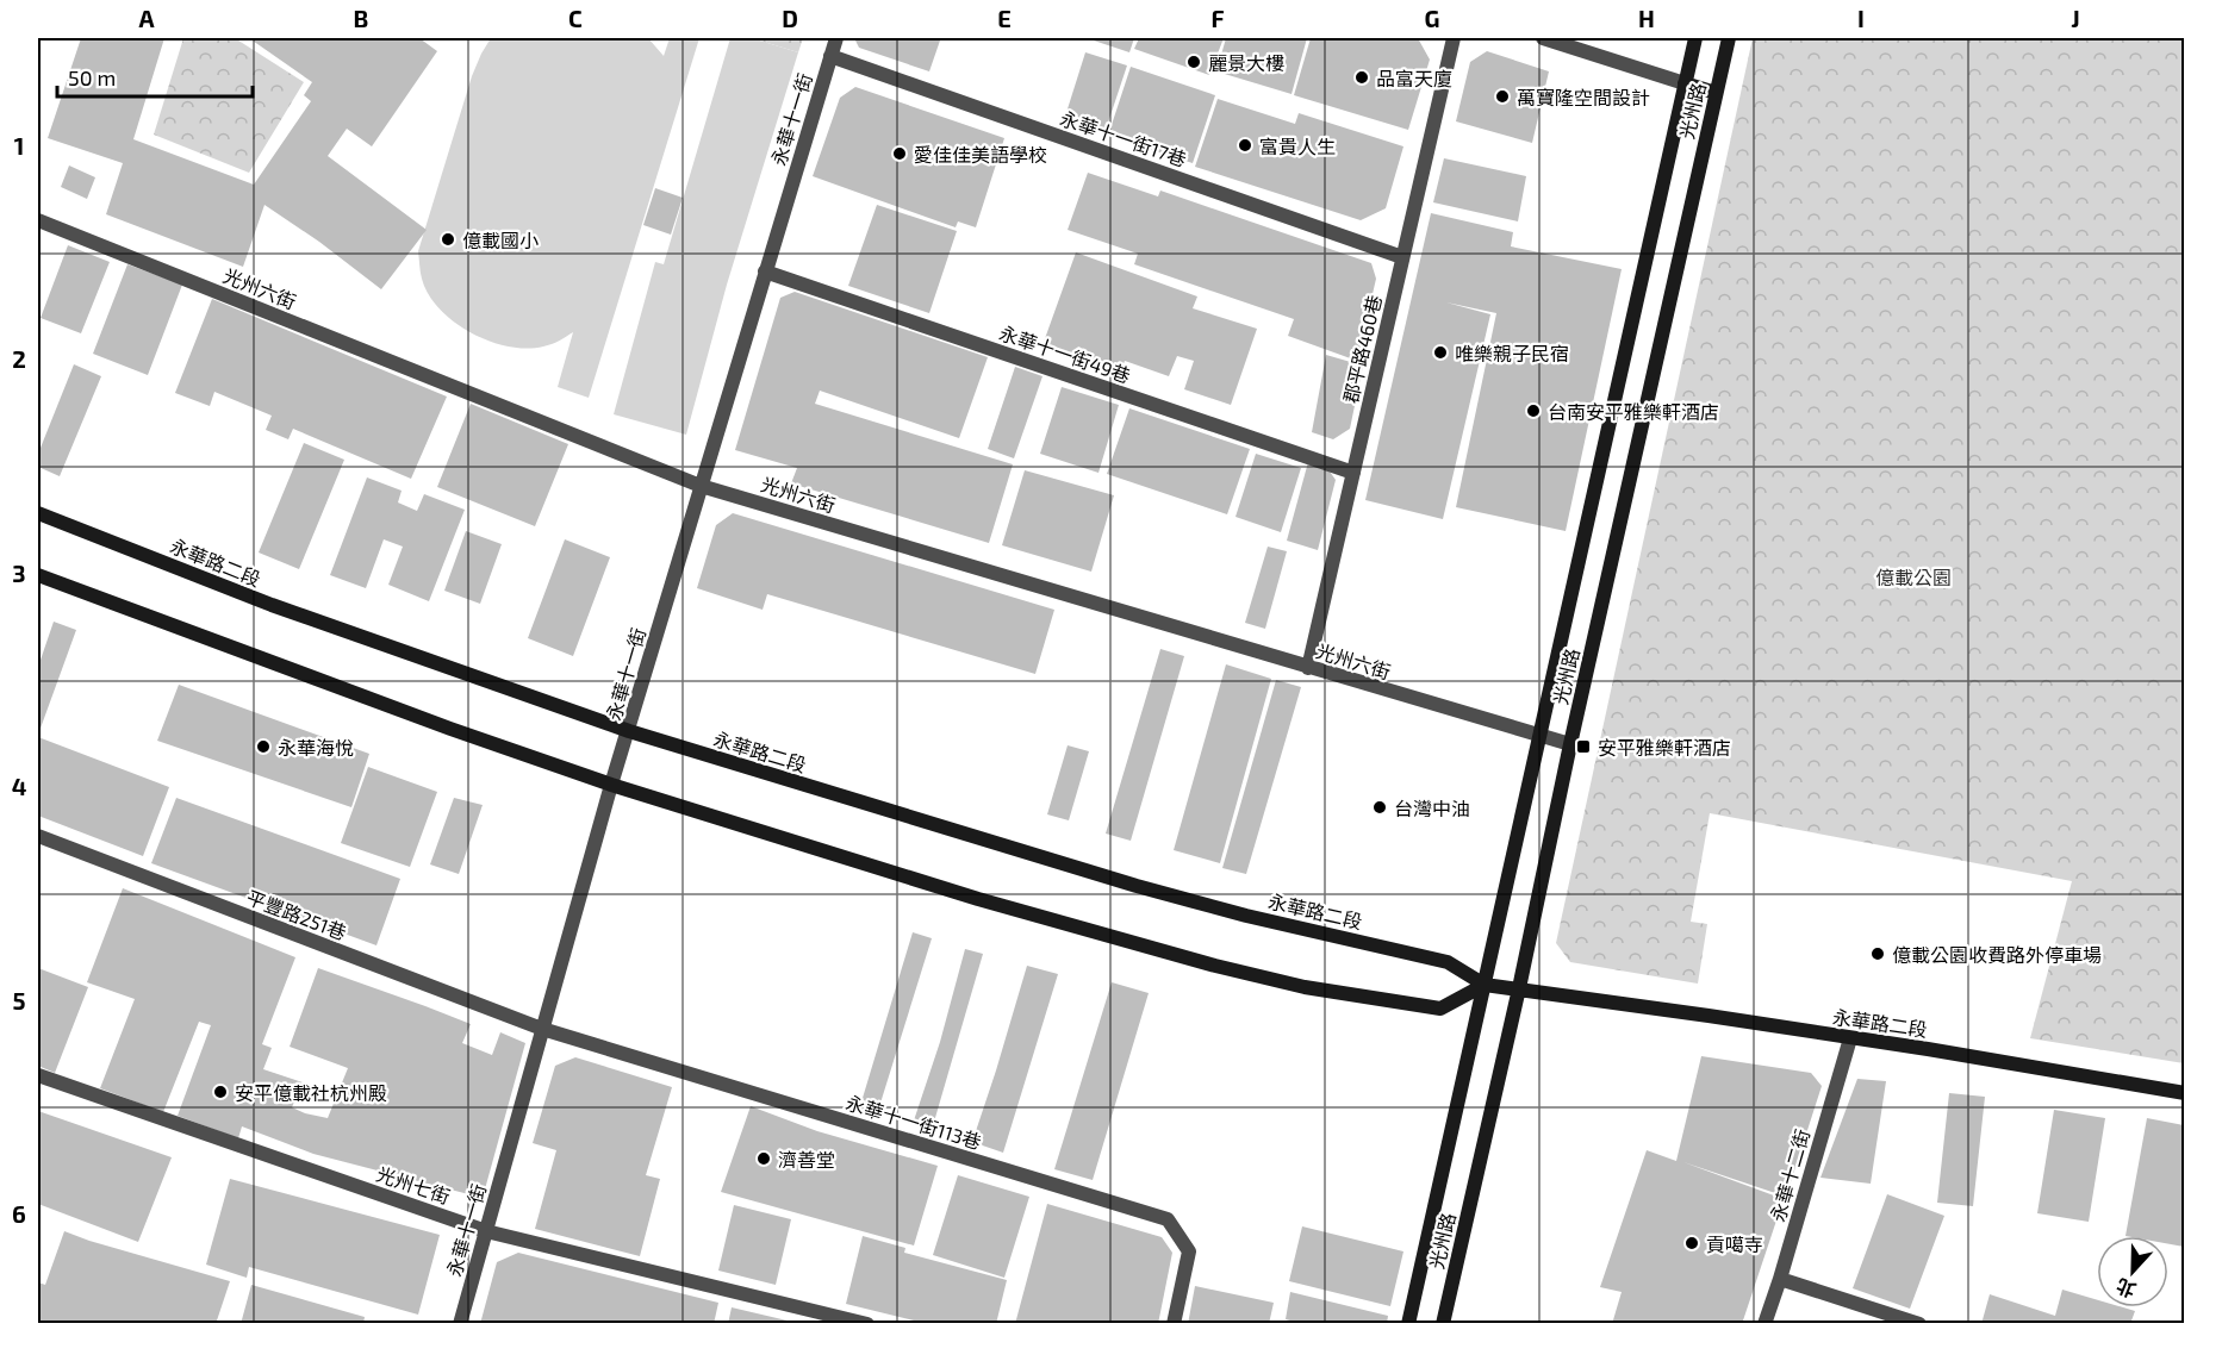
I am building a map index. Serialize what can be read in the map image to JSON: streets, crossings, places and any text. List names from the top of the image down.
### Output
{
  "streets": {
    "street": [
      "光州路",
      "永華十一街",
      "永華十一街17巷",
      "光州六街",
      "郡平路460巷",
      "永華十一街49巷",
      "永華路二段",
      "平豐路251巷",
      "永華十一街113巷",
      "永華十二街",
      "光州七街"
    ]
  },
  "crossings": [
    ["光州路", "光州六街"],
    ["光州路", "永華路二段"],
    ["永華十一街", "永華十一街17巷"],
    ["永華十一街", "光州六街"],
    ["永華十一街", "永華十一街49巷"],
    ["永華十一街", "永華路二段"],
    ["永華十一街", "平豐路251巷"],
    ["永華十一街", "永華十一街113巷"],
    ["永華十一街", "光州七街"],
    ["永華十一街17巷", "郡平路460巷"],
    ["光州六街", "郡平路460巷"],
    ["郡平路460巷", "永華十一街49巷"],
    ["永華路二段", "永華十二街"],
    ["平豐路251巷", "永華十一街113巷"]
  ],
  "parks": ["億載公園"],
  "places": {
    "other": [
      "麗景大樓",
      "品富天廈",
      "萬寶隆空間設計",
      "富貴人生",
      "愛佳佳美語學校",
      "億載國小",
      "唯樂親子民宿",
      "台南安平雅樂軒酒店",
      "永華海悅",
      "台灣中油",
      "億載公園收費路外停車場",
      "安平億載社杭州殿",
      "濟善堂",
      "貢噶寺"
    ],
    "transit": ["安平雅樂軒酒店"]
  },
  "scale_bar": "50 m",
  "north": "bottom",
  "grid": {
    "columns": [
      "A",
      "B",
      "C",
      "D",
      "E",
      "F",
      "G",
      "H",
      "I",
      "J"
    ],
    "rows": [
      "1",
      "2",
      "3",
      "4",
      "5",
      "6"
    ]
  }
}
